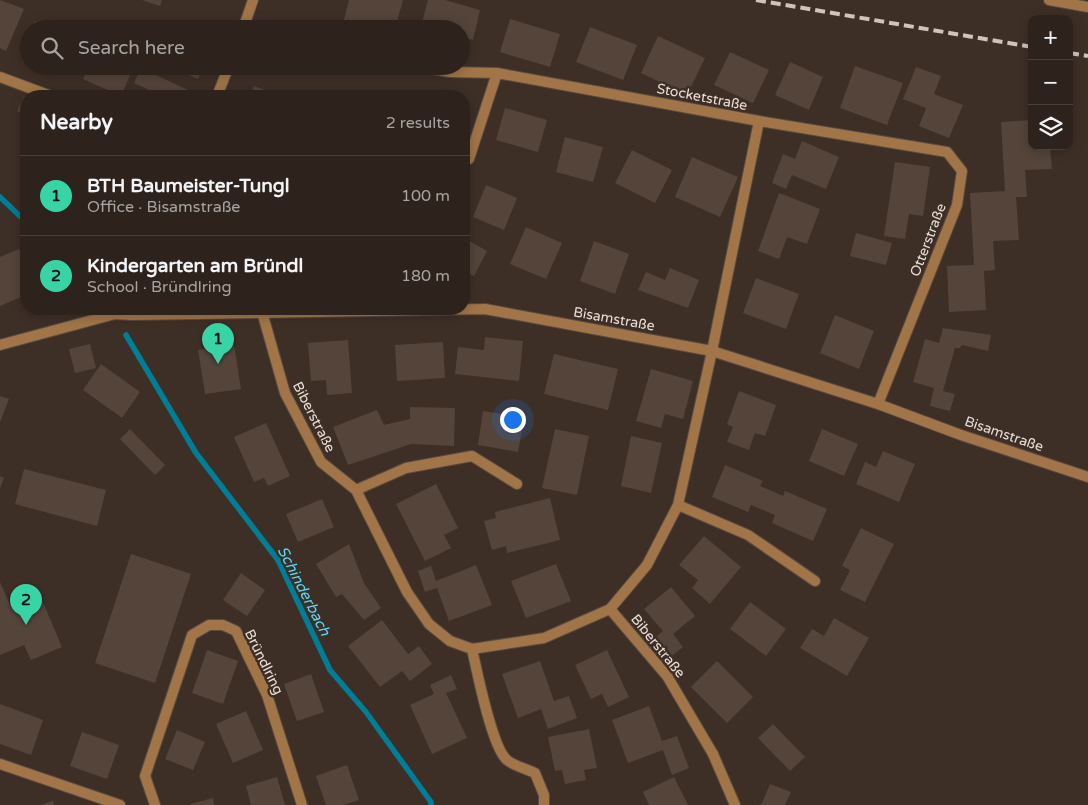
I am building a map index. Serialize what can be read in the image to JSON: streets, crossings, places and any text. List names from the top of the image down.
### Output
{
  "streets": {
    "street": [
      "Stocketstraße",
      "Otterstraße",
      "Bisamstraße",
      "Biberstraße",
      "Bründlring"
    ]
  },
  "crossings": [
    ["Stocketstraße", "Otterstraße"],
    ["Stocketstraße", "Bisamstraße"],
    ["Stocketstraße", "Biberstraße"],
    ["Otterstraße", "Bisamstraße"],
    ["Bisamstraße", "Biberstraße"]
  ],
  "water": ["Schinderbach"],
  "page": {
    "map_buttons": ["+", "−"],
    "search": "Search here",
    "heading": ["Nearby", "2 results"],
    "list": [
      {
        "mark": "1",
        "name": "BTH Baumeister-Tungl",
        "note": "Office · Bisamstraße",
        "value": "100 m"
      },
      {
        "mark": "2",
        "name": "Kindergarten am Bründl",
        "note": "School · Bründlring",
        "value": "180 m"
      }
    ],
    "pins": ["1", "2"]
  }
}
